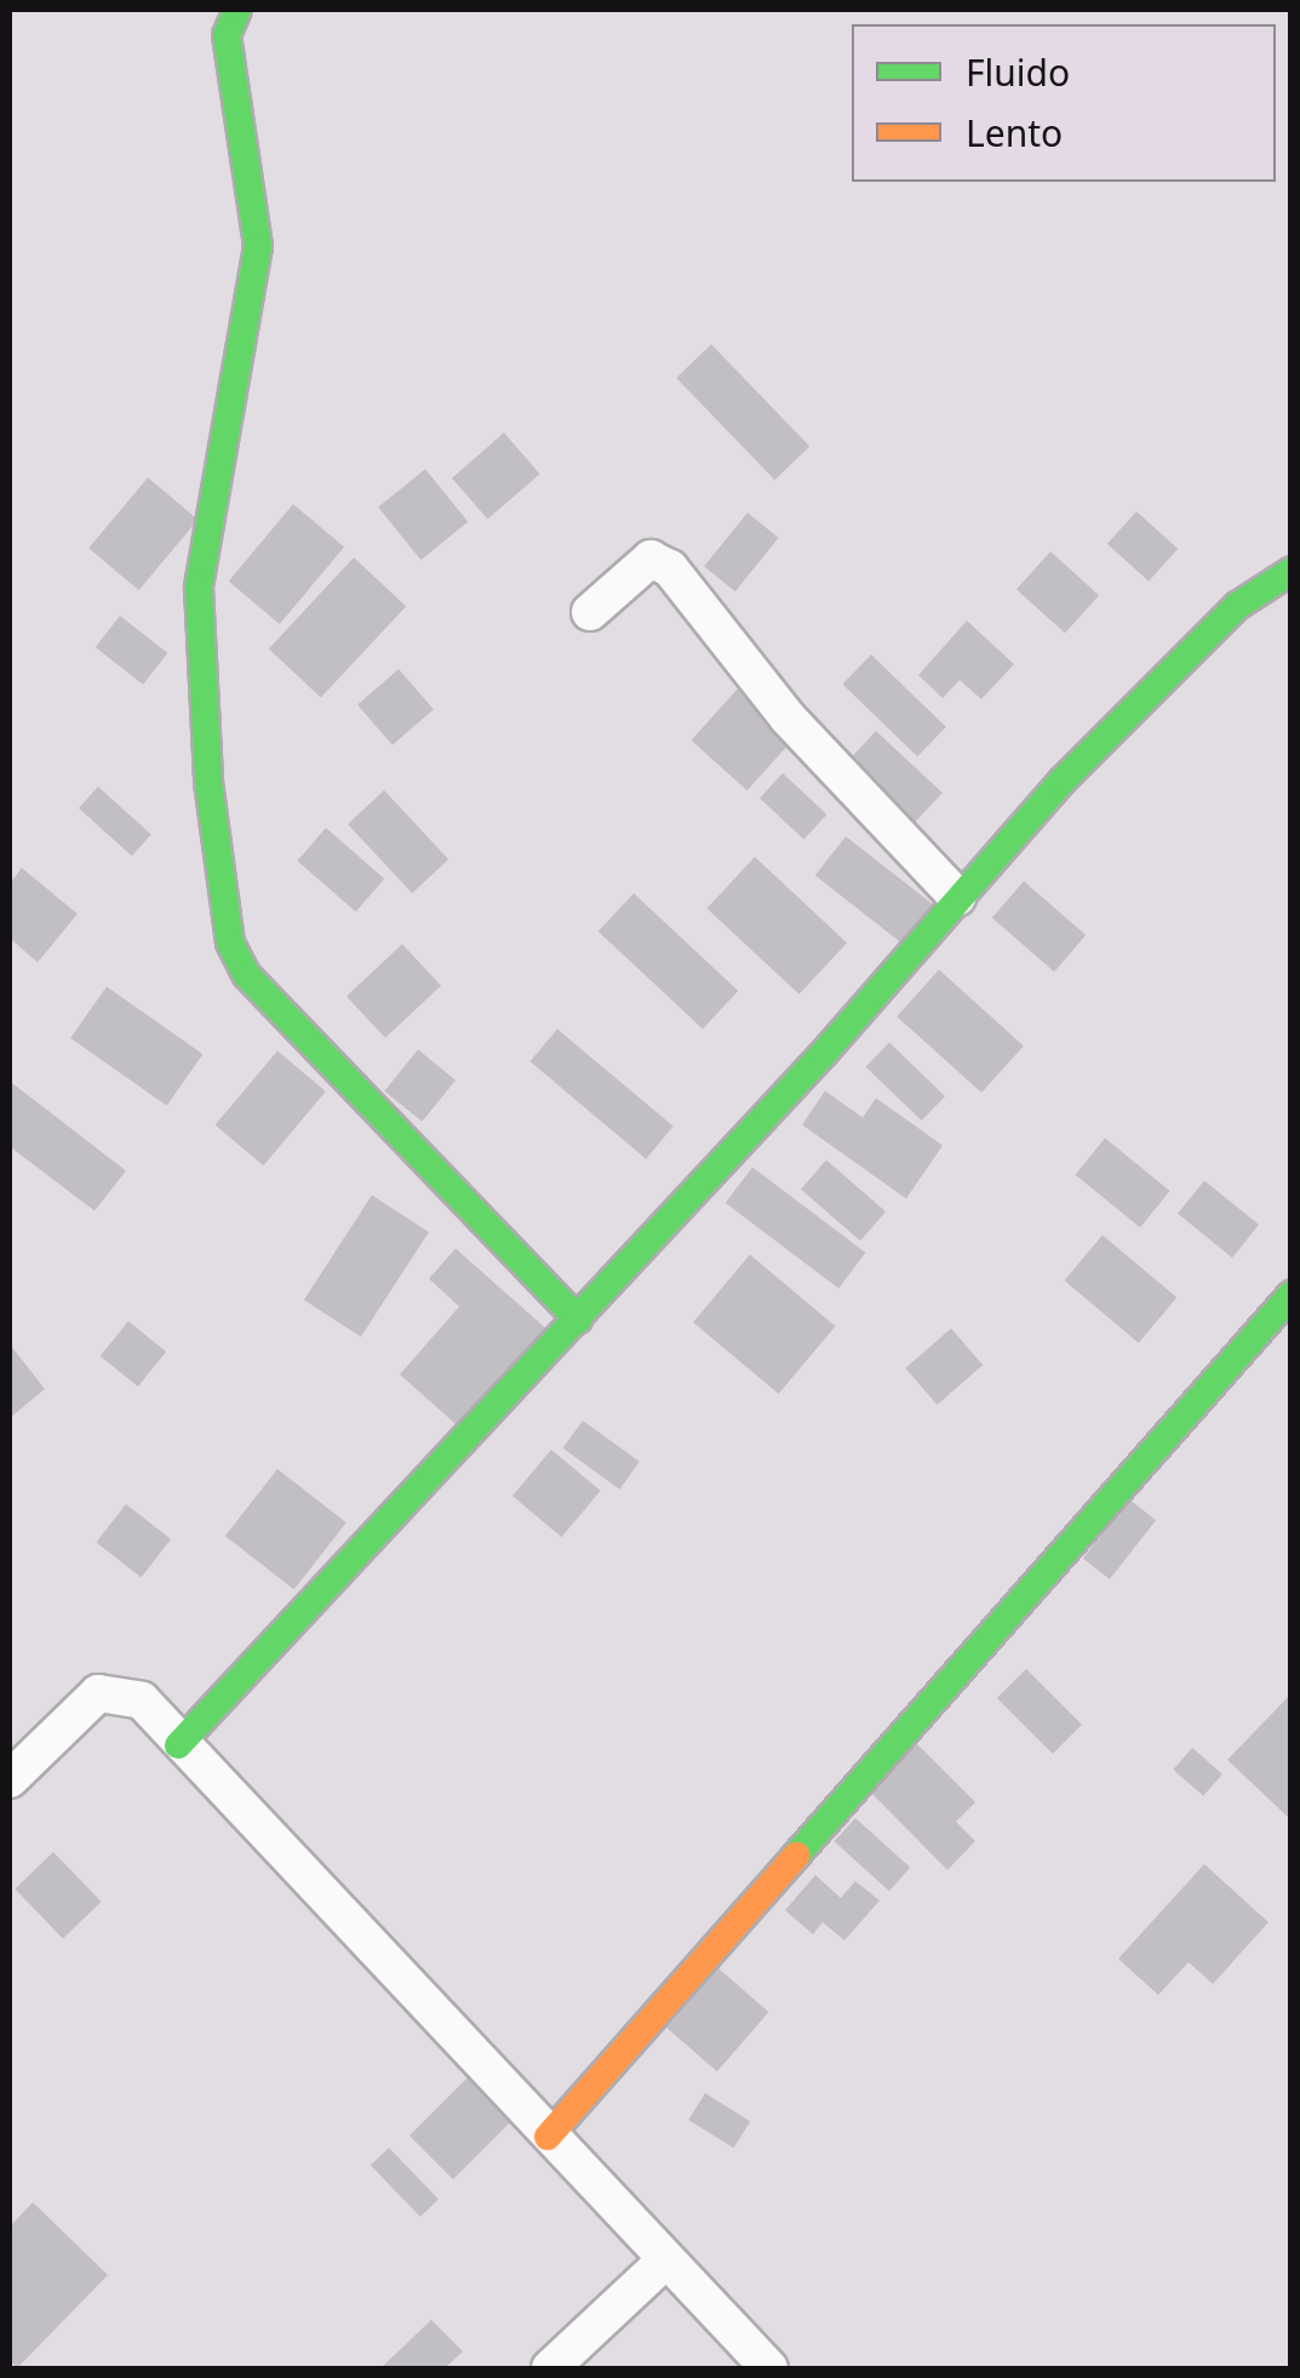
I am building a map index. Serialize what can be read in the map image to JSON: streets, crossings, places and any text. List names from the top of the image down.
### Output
{
  "legend": ["Fluido", "Lento"]
}
